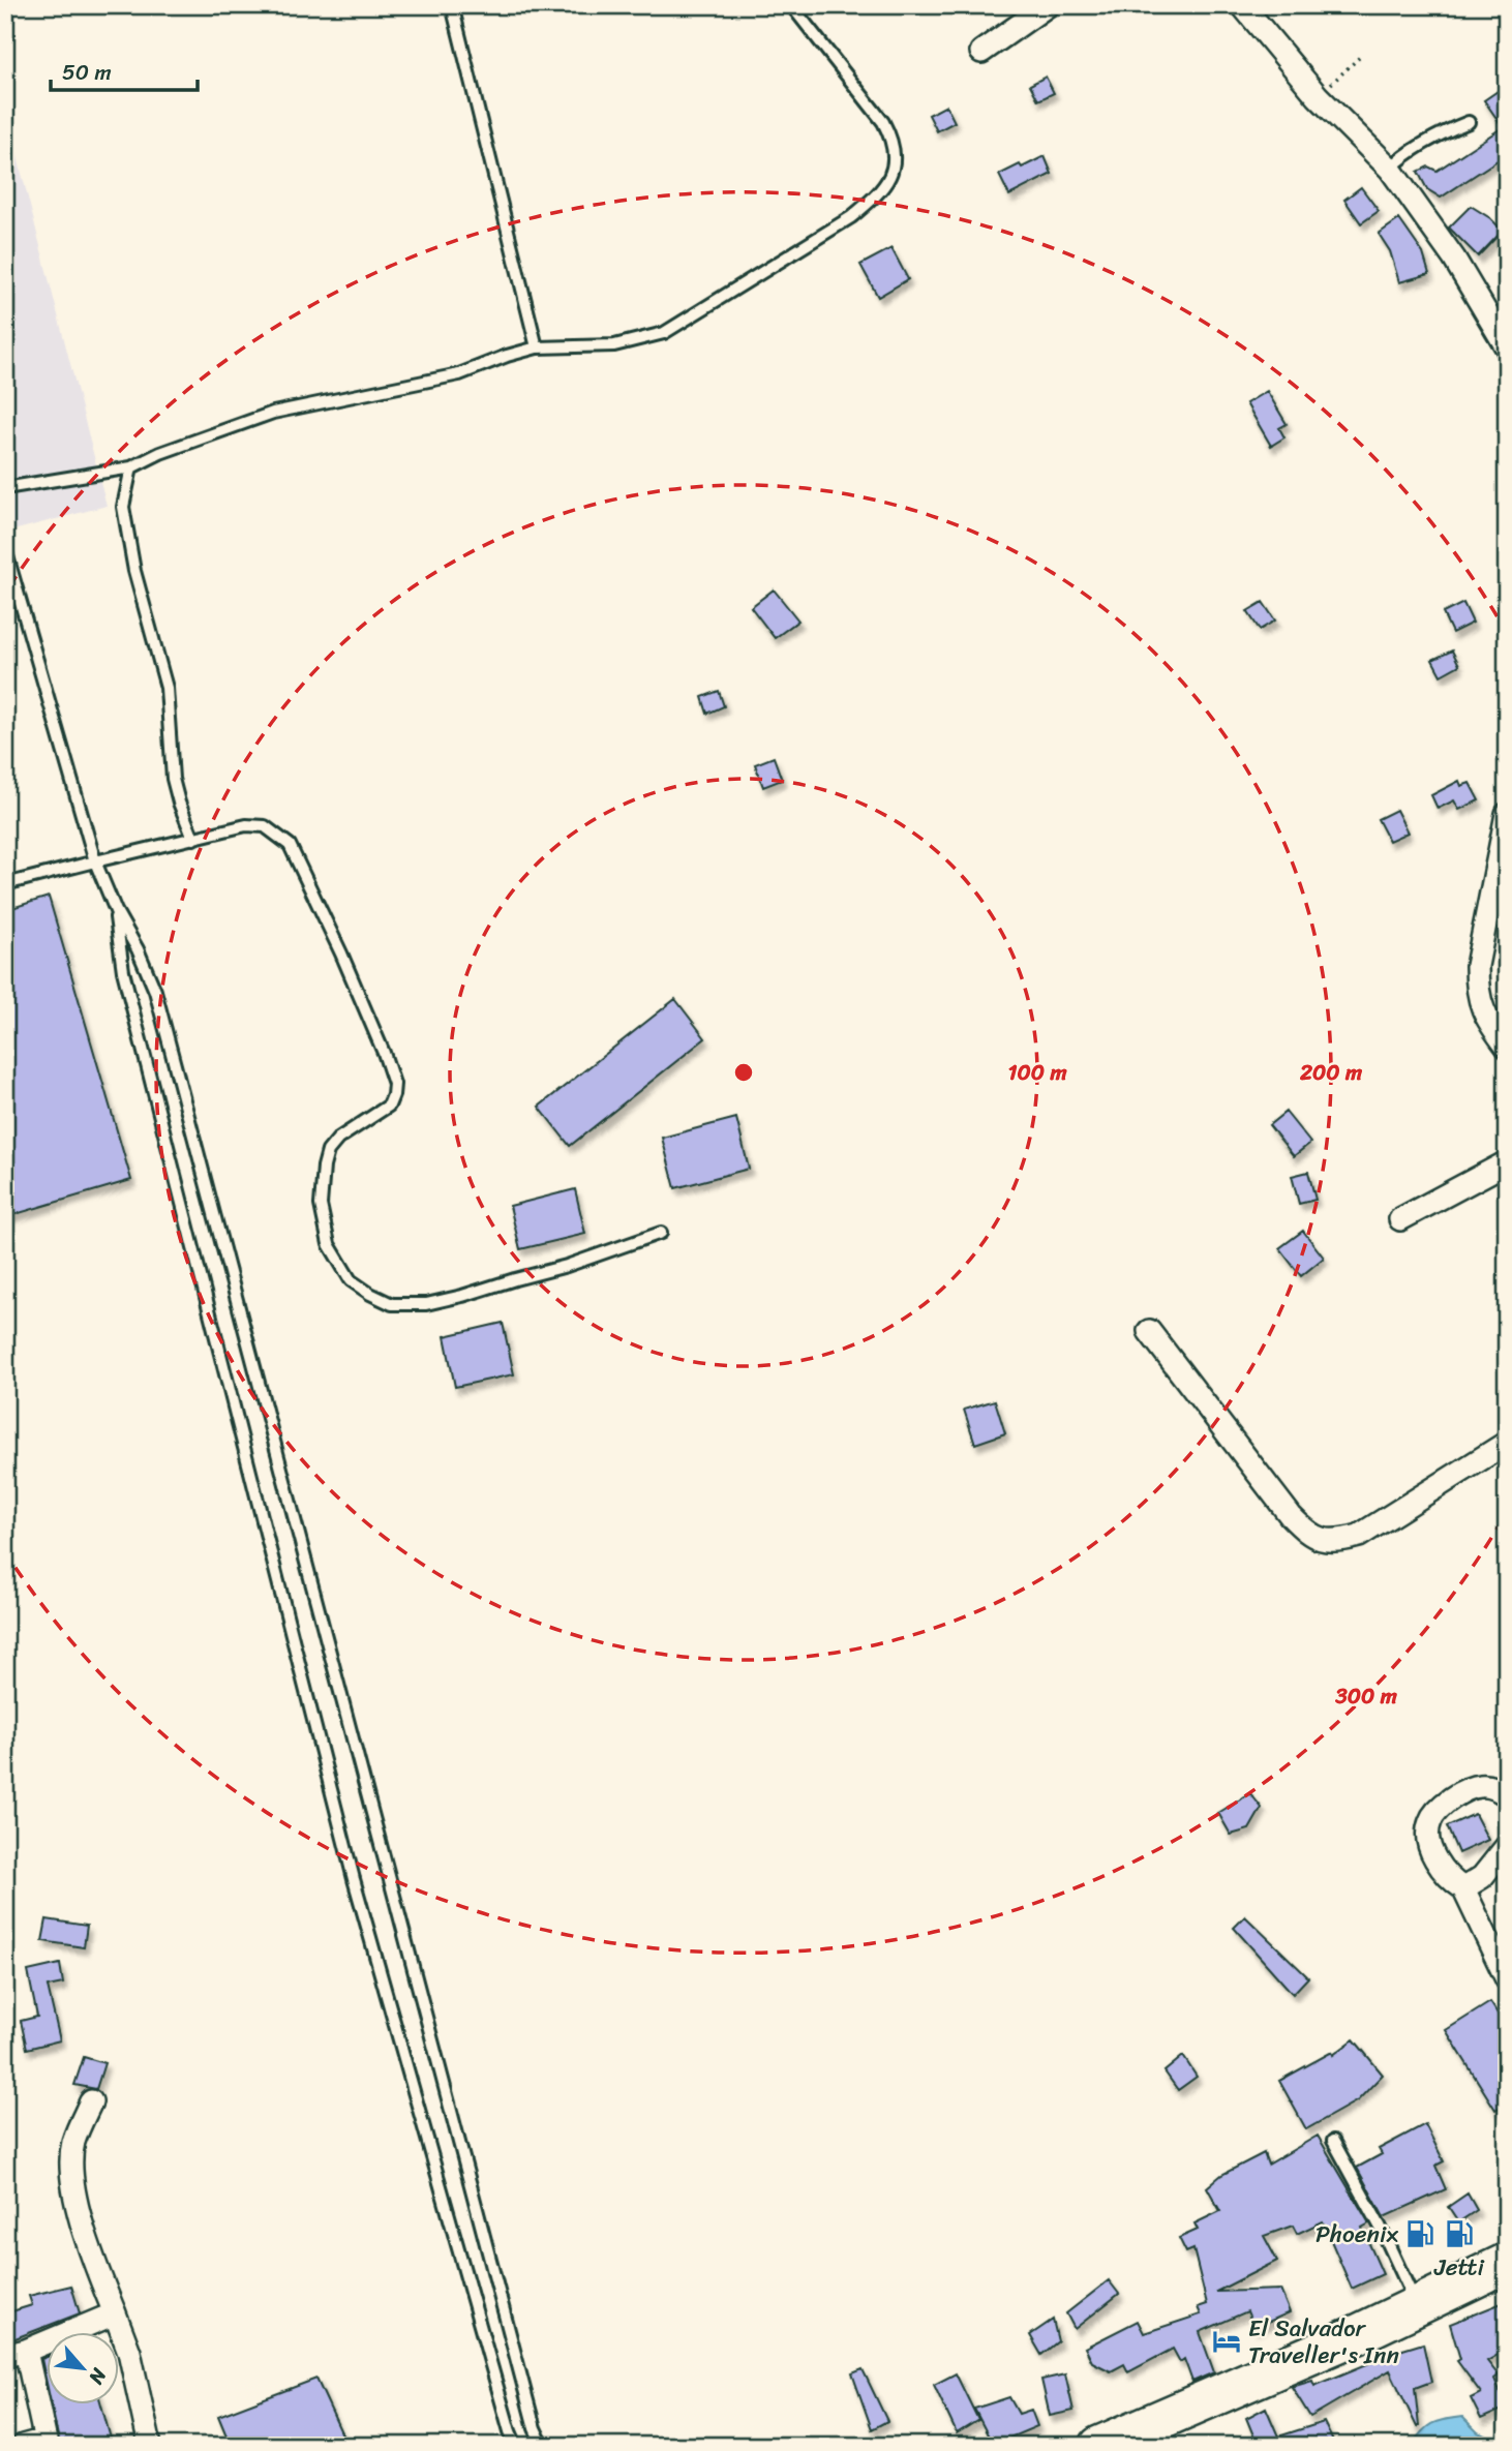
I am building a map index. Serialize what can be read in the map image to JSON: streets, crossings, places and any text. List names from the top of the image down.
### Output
{
  "places": {
    "fuel station": ["Phoenix", "Jetti"],
    "hotel": ["El Salvador Traveller's Inn"]
  },
  "scale_bar": "50 m",
  "north": "bottom right",
  "rings": ["100 m", "200 m", "300 m"]
}
